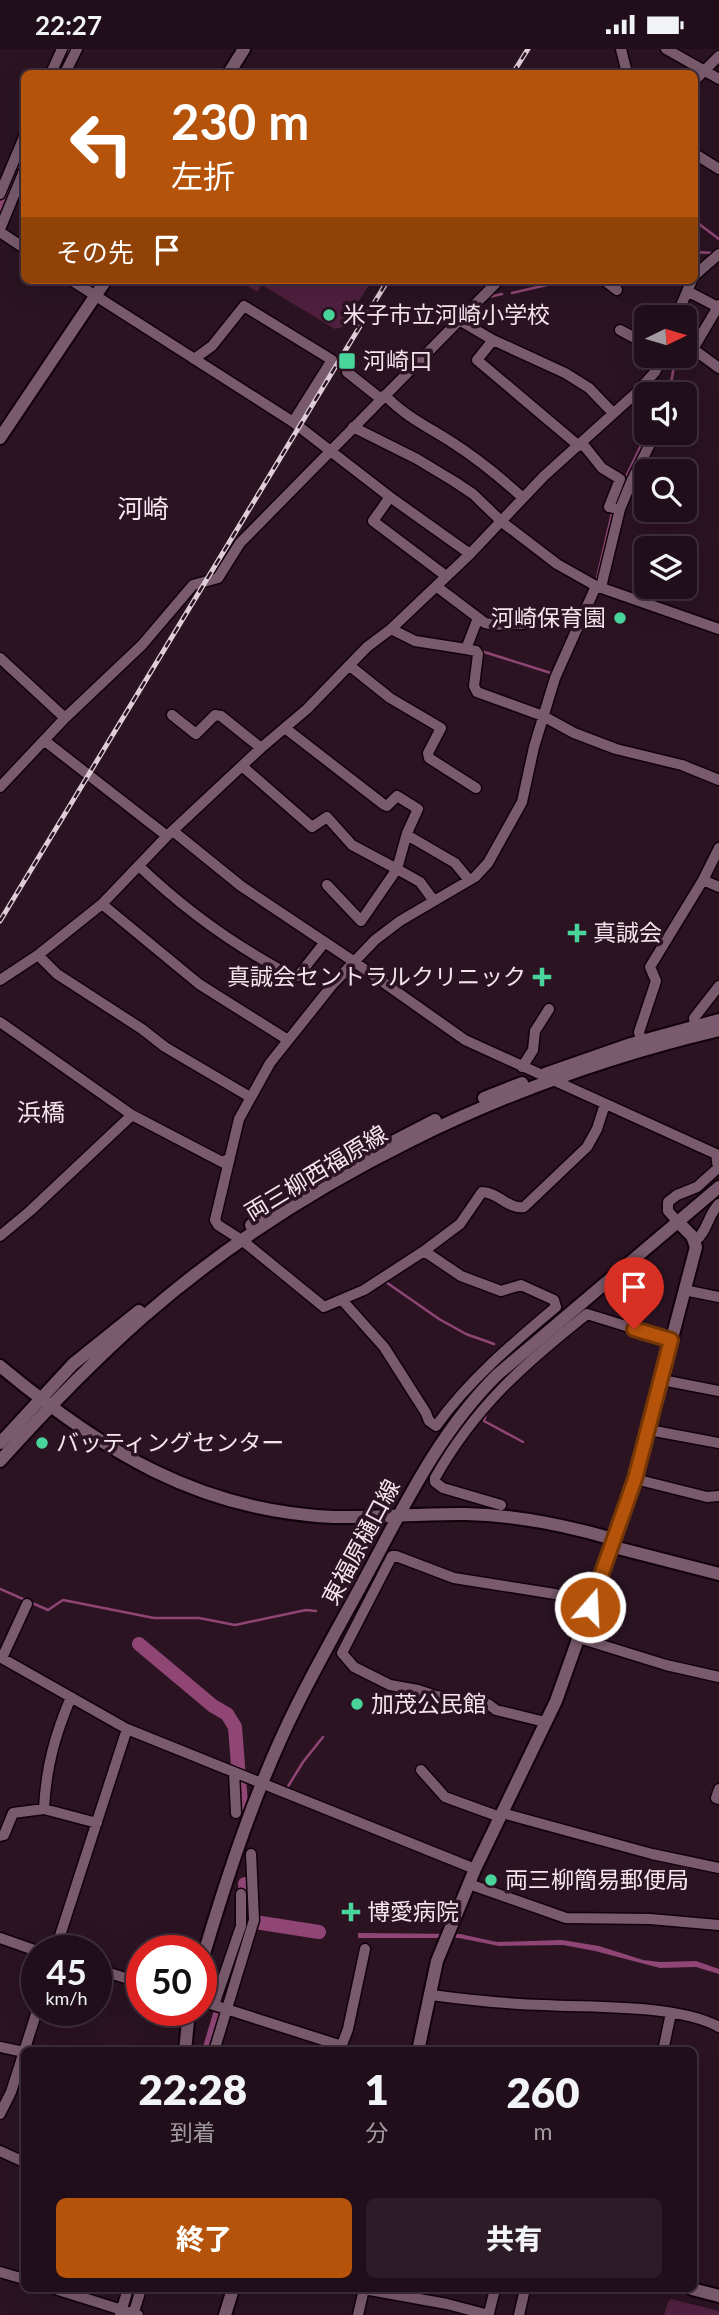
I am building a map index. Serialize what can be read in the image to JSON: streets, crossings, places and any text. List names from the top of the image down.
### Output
{
  "streets": {
    "main road": ["両三柳西福原線", "東福原樋口線"]
  },
  "districts": ["河崎", "浜橋"],
  "places": {
    "other": [
      "米子市立河崎小学校",
      "河崎保育園",
      "バッティングセンター",
      "加茂公民館",
      "両三柳簡易郵便局"
    ],
    "transit": ["河崎口"],
    "health": ["真誠会", "真誠会セントラルクリニック", "博愛病院"]
  },
  "north": "right",
  "page": {
    "status": "22:27",
    "turn": ["230 m", "左折"],
    "then": "その先",
    "speed": "45 km/h",
    "limit": "50",
    "eta": [
      "22:28",
      "到着",
      "1",
      "分",
      "260",
      "m"
    ],
    "buttons": ["終了", "共有"]
  }
}
